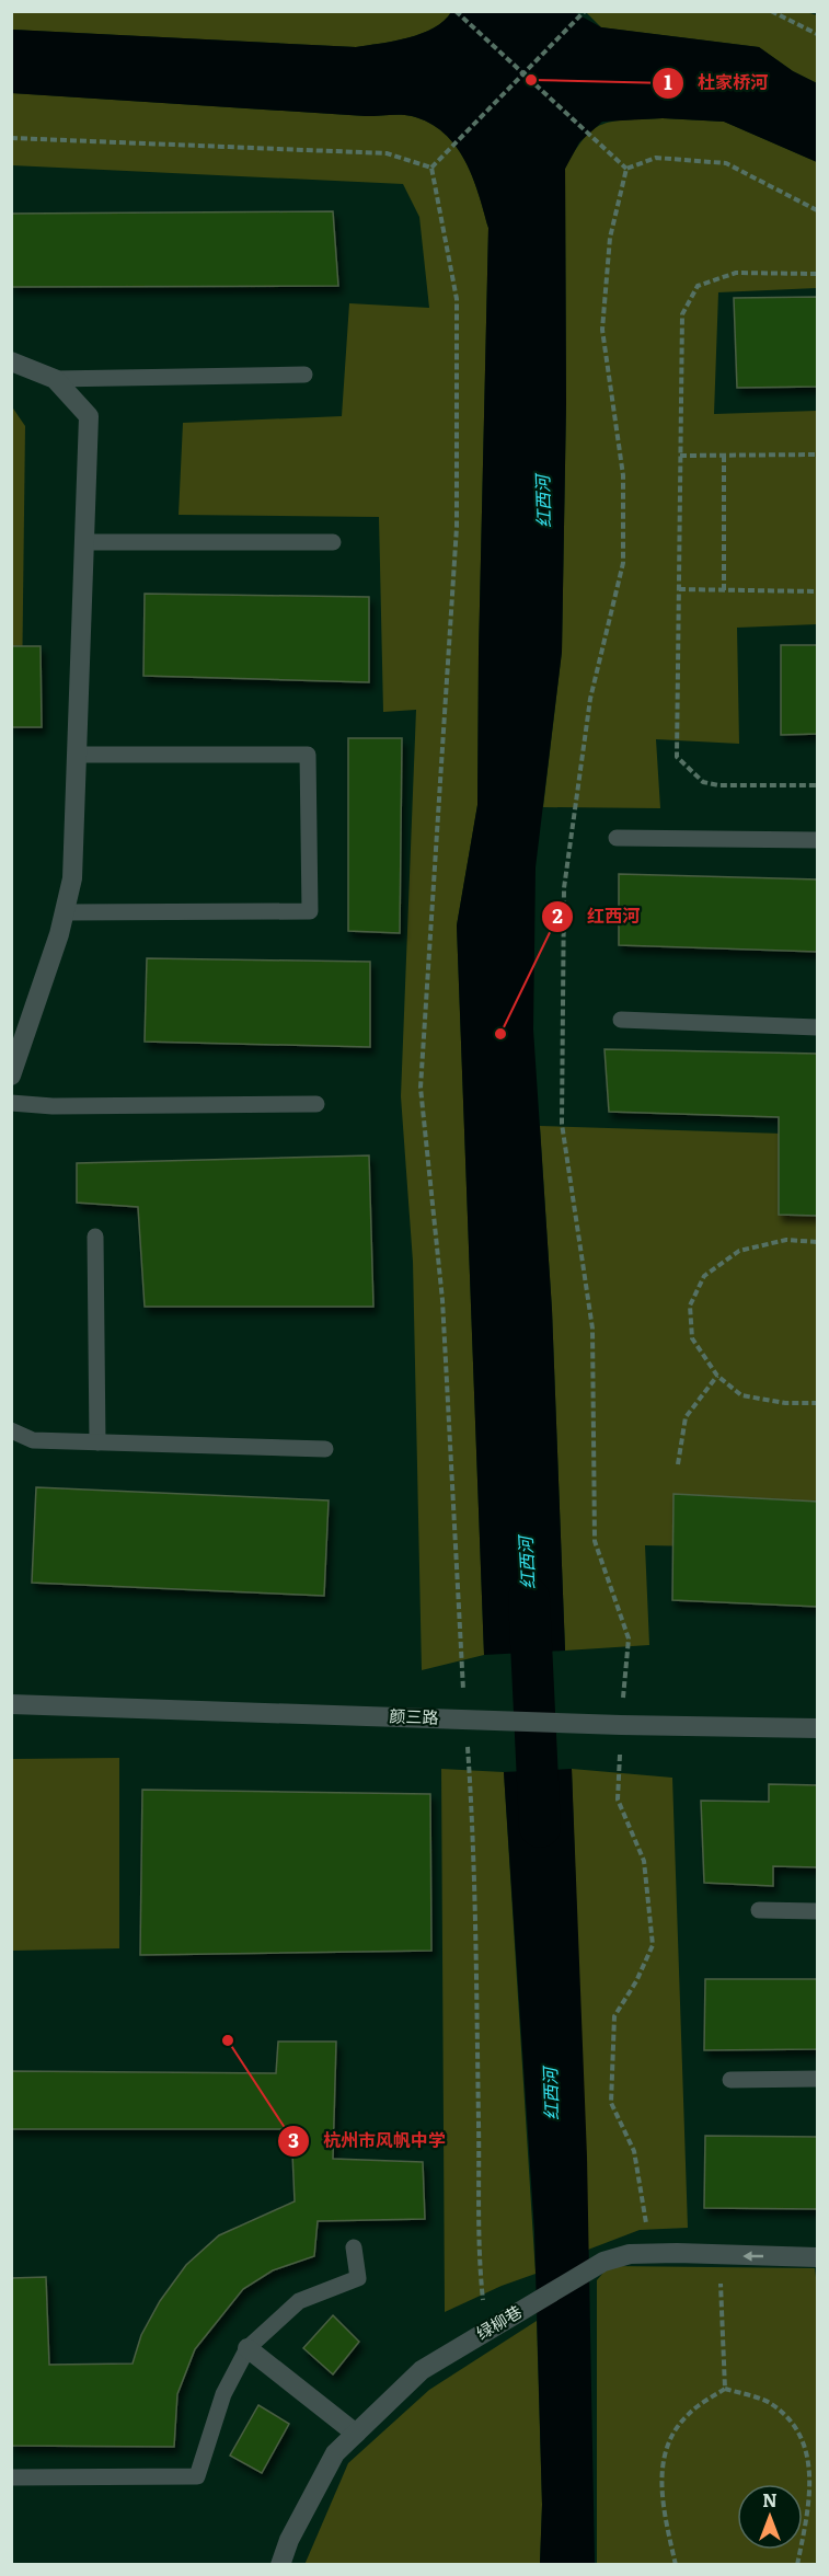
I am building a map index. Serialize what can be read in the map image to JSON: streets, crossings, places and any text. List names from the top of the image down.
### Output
{
  "streets": {
    "street": ["颜三路", "绿柳巷"]
  },
  "water": ["红西河"],
  "places": ["杜家桥河", "红西河", "杭州市风帆中学"],
  "north": "top"
}
